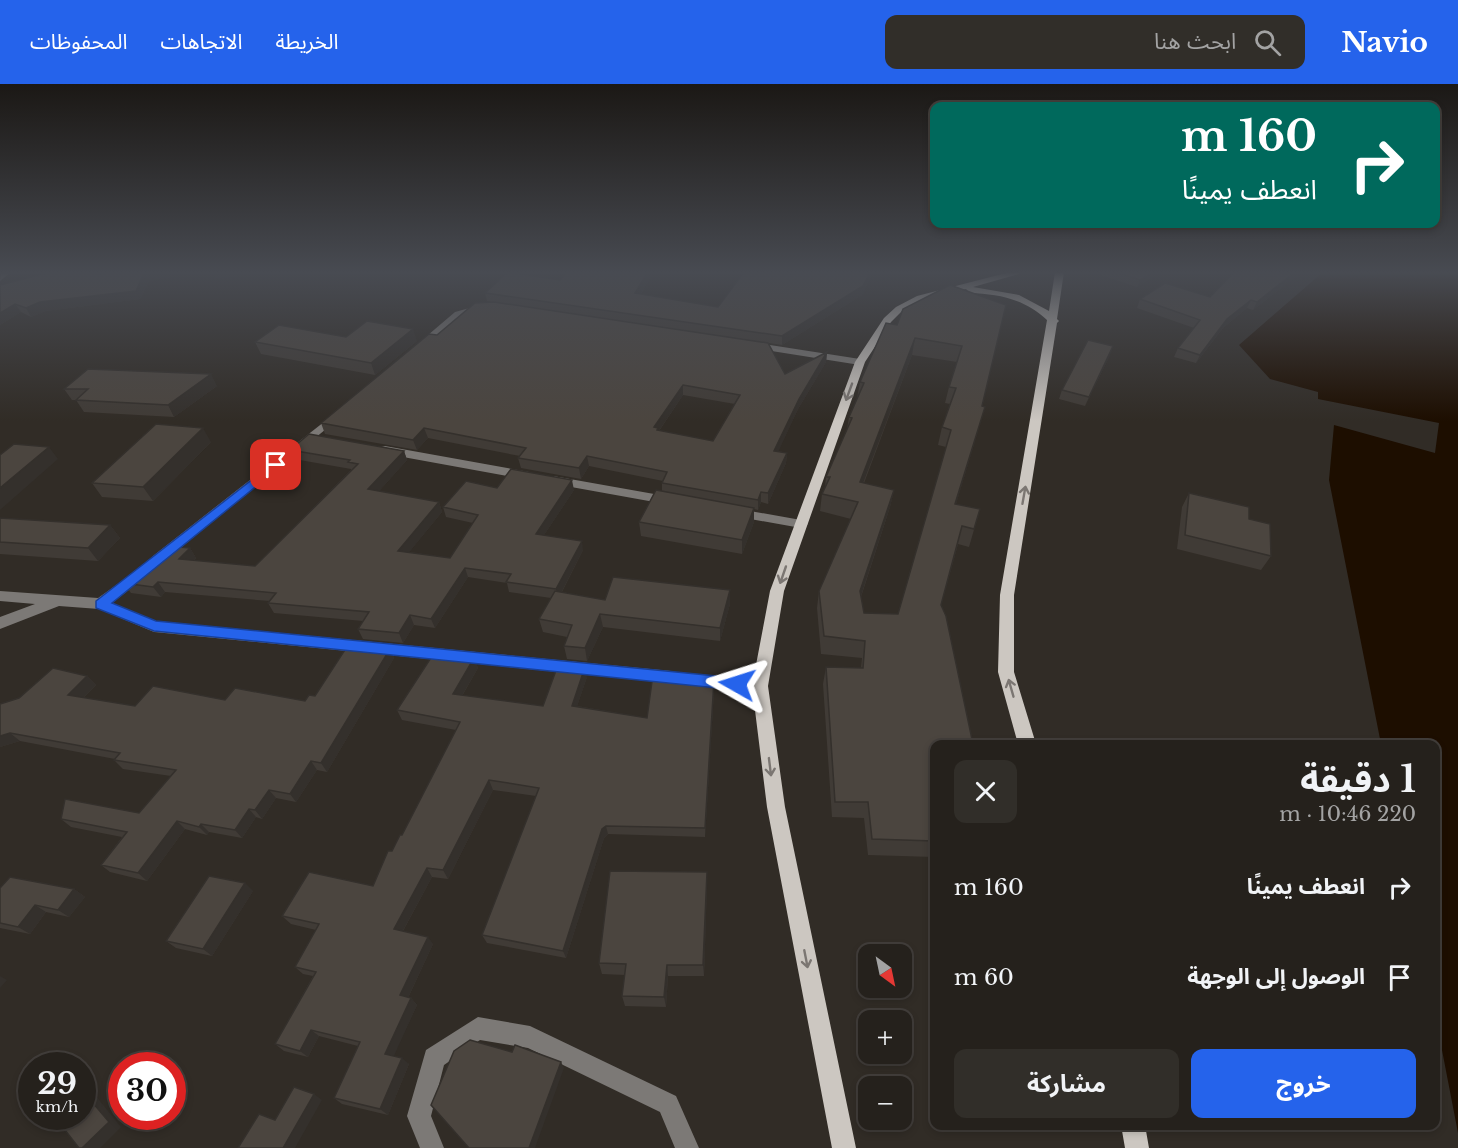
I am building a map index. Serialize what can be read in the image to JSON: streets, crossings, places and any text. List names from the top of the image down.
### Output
{
  "north": "bottom right",
  "page": {
    "header": "Navio",
    "search": "ابحث هنا",
    "nav": ["الخريطة", "الاتجاهات", "المحفوظات"],
    "turn": ["160 m", "انعطف يمينًا"],
    "heading": ["1 دقيقة", "220 m · 10:46"],
    "list": [
      {
        "name": "انعطف يمينًا",
        "value": "160 m"
      },
      {
        "name": "الوصول إلى الوجهة",
        "value": "60 m"
      }
    ],
    "map_buttons": ["+", "−"],
    "buttons": ["خروج", "مشاركة"],
    "speed": "29 km/h",
    "limit": "30"
  }
}
